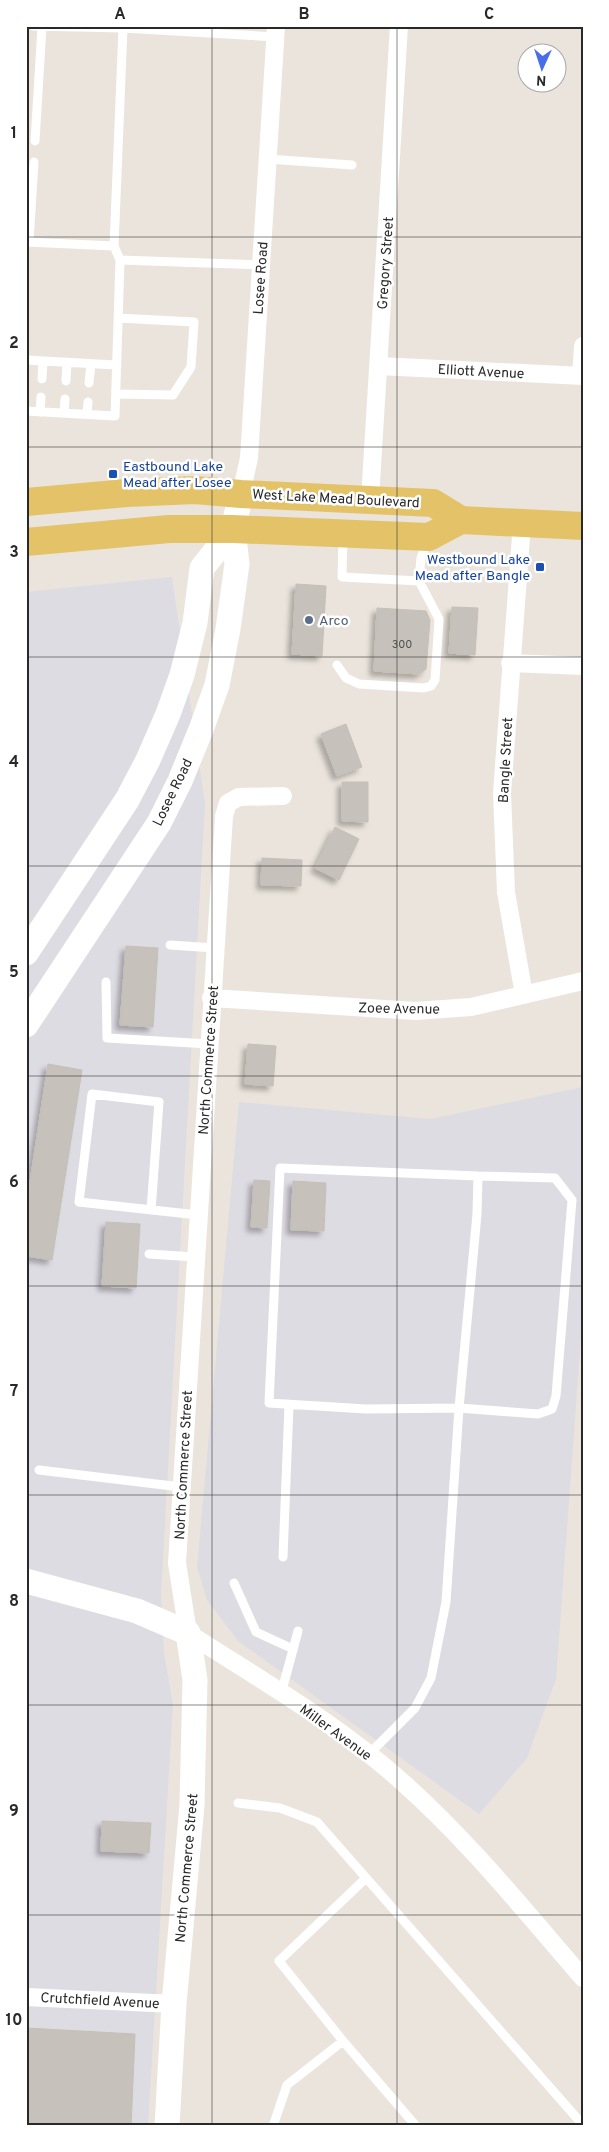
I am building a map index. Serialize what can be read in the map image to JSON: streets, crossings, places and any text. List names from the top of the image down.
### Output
{
  "streets": {
    "main road": [
      "Losee Road",
      "West Lake Mead Boulevard",
      "North Commerce Street",
      "Miller Avenue"
    ],
    "street": [
      "Gregory Street",
      "Elliott Avenue",
      "Bangle Street",
      "Zoee Avenue",
      "Crutchfield Avenue"
    ]
  },
  "crossings": [
    ["Gregory Street", "Elliott Avenue"],
    ["Gregory Street", "West Lake Mead Boulevard"],
    ["Losee Road", "West Lake Mead Boulevard"],
    ["West Lake Mead Boulevard", "Bangle Street"],
    ["Bangle Street", "Zoee Avenue"],
    ["Zoee Avenue", "North Commerce Street"],
    ["North Commerce Street", "Miller Avenue"],
    ["North Commerce Street", "Crutchfield Avenue"]
  ],
  "places": {
    "transit": ["Eastbound Lake Mead after Losee", "Westbound Lake Mead after Bangle"],
    "other": ["Arco"]
  },
  "house_numbers": ["300"],
  "north": "bottom",
  "grid": {
    "columns": ["A", "B", "C"],
    "rows": [
      "1",
      "2",
      "3",
      "4",
      "5",
      "6",
      "7",
      "8",
      "9",
      "10"
    ]
  }
}
